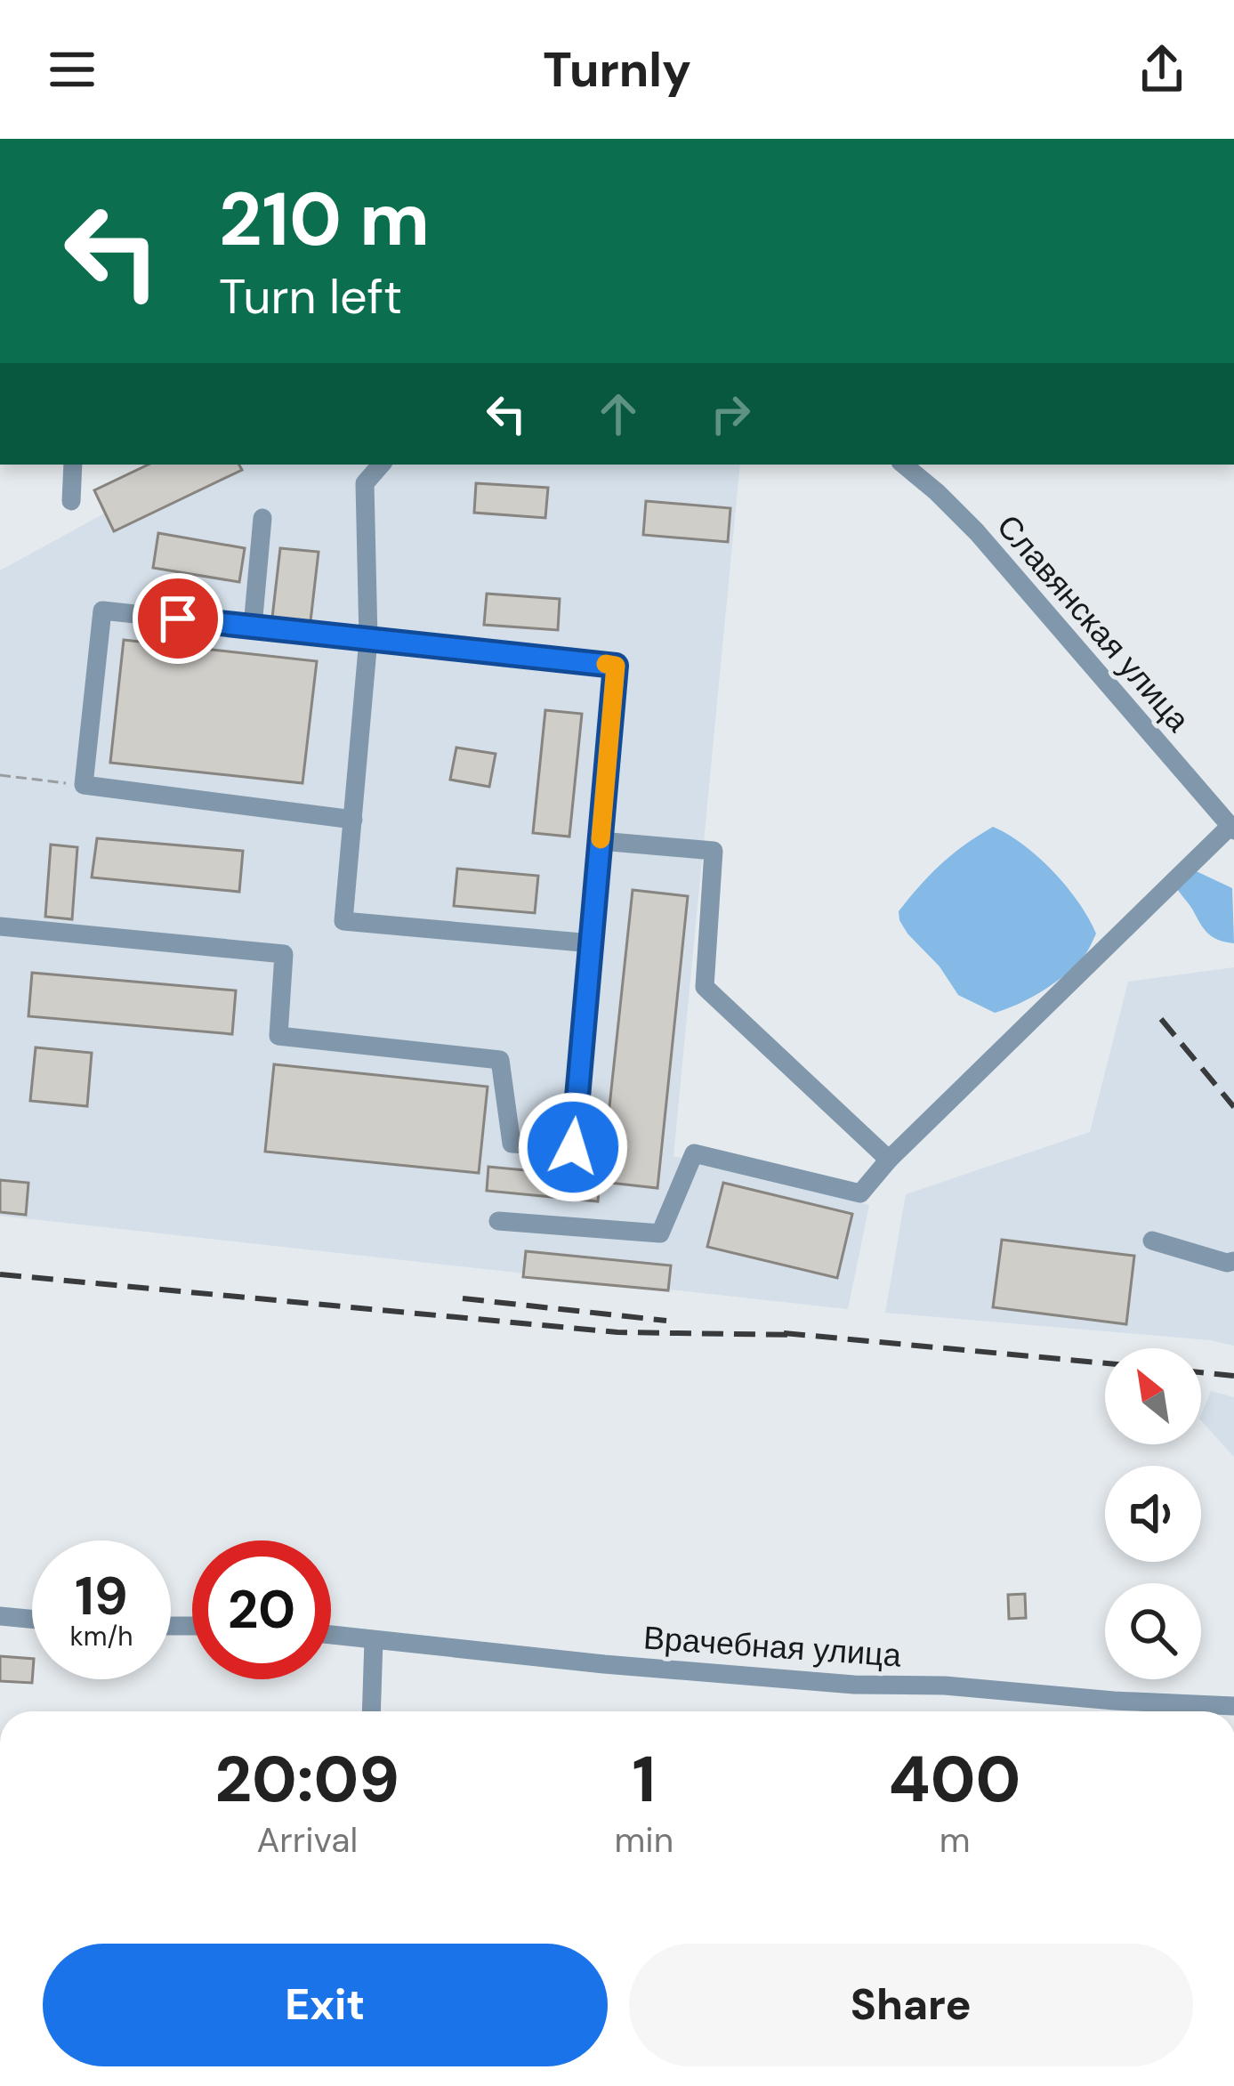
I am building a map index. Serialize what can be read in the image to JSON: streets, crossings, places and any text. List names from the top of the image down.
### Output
{
  "streets": {
    "street": ["Славянская улица", "Врачебная улица"]
  },
  "north": "top left",
  "page": {
    "header": "Turnly",
    "turn": ["210 m", "Turn left"],
    "speed": "19 km/h",
    "limit": "20",
    "eta": [
      "20:09",
      "Arrival",
      "1",
      "min",
      "400",
      "m"
    ],
    "buttons": ["Exit", "Share"]
  }
}
